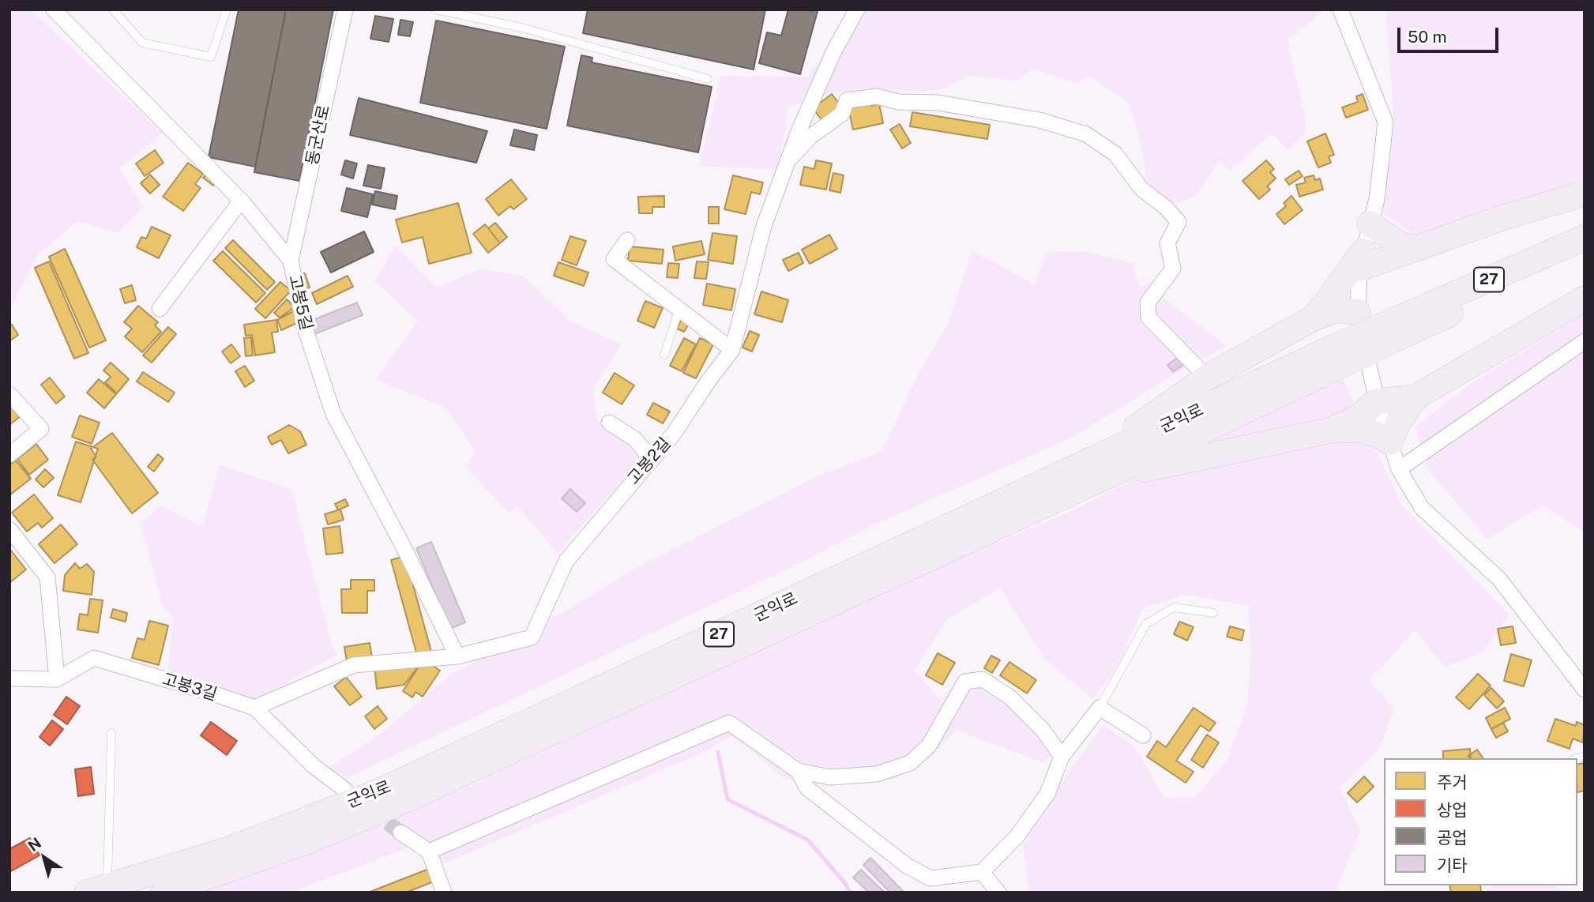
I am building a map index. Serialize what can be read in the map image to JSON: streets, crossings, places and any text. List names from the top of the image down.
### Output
{
  "streets": {
    "highway": ["27", "군익로"],
    "street": [
      "동군산로",
      "고봉5길",
      "고봉2길",
      "고봉3길"
    ]
  },
  "crossings": [
    ["동군산로", "고봉5길"],
    ["고봉5길", "고봉2길"],
    ["고봉2길", "고봉3길"]
  ],
  "legend": [
    "주거",
    "상업",
    "공업",
    "기타"
  ],
  "scale_bar": "50 m",
  "north": "top left"
}
